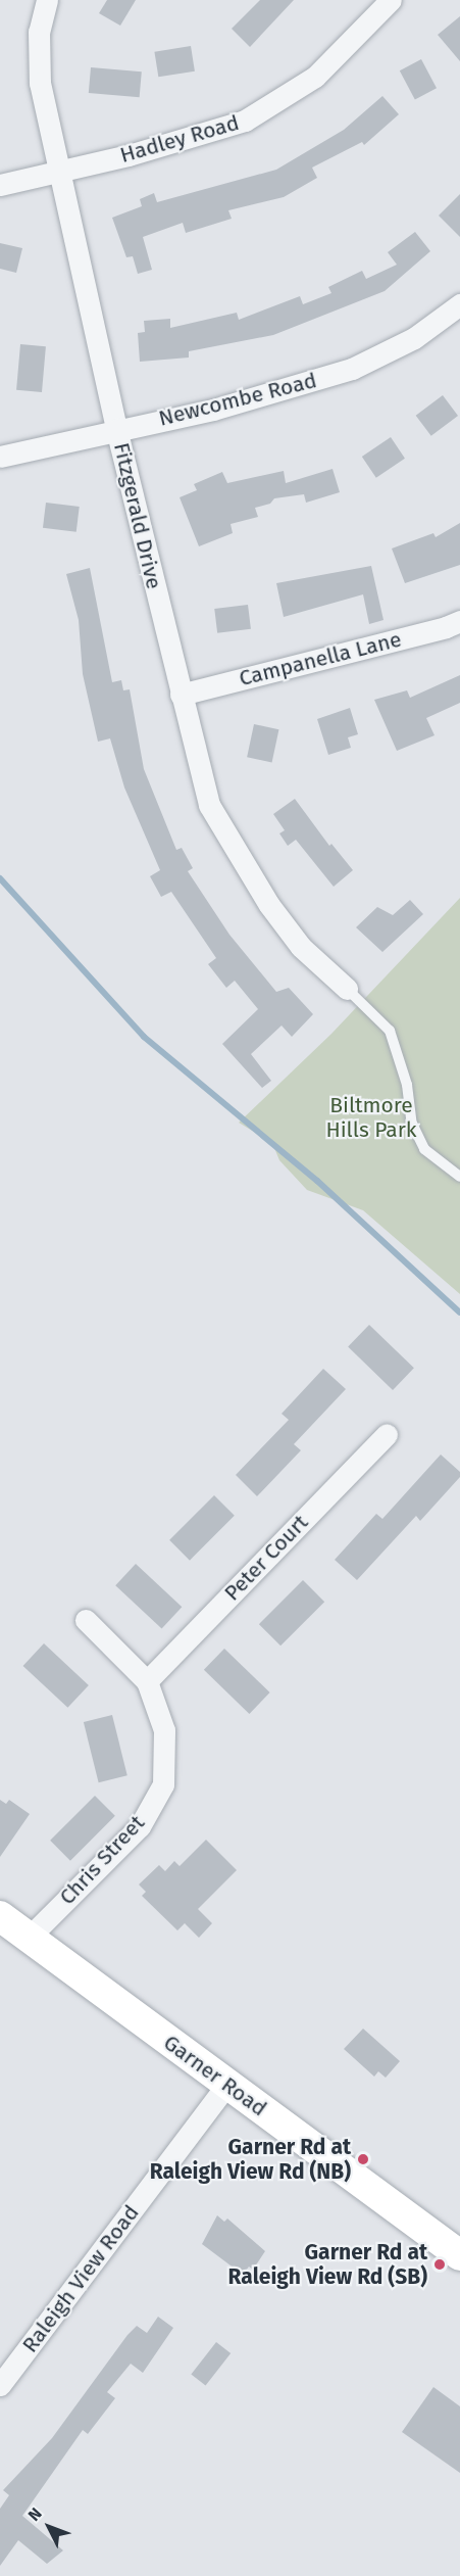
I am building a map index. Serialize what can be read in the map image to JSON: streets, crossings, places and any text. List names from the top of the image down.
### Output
{
  "streets": {
    "main road": ["Garner Road"],
    "street": [
      "Hadley Road",
      "Newcombe Road",
      "Fitzgerald Drive",
      "Campanella Lane",
      "Peter Court",
      "Chris Street",
      "Raleigh View Road"
    ]
  },
  "crossings": [
    ["Hadley Road", "Fitzgerald Drive"],
    ["Newcombe Road", "Fitzgerald Drive"],
    ["Fitzgerald Drive", "Campanella Lane"],
    ["Peter Court", "Chris Street"],
    ["Chris Street", "Garner Road"],
    ["Garner Road", "Raleigh View Road"]
  ],
  "parks": ["Biltmore Hills Park"],
  "places": ["Garner Rd at Raleigh View Rd (NB)", "Garner Rd at Raleigh View Rd (SB)"],
  "north": "top left"
}
